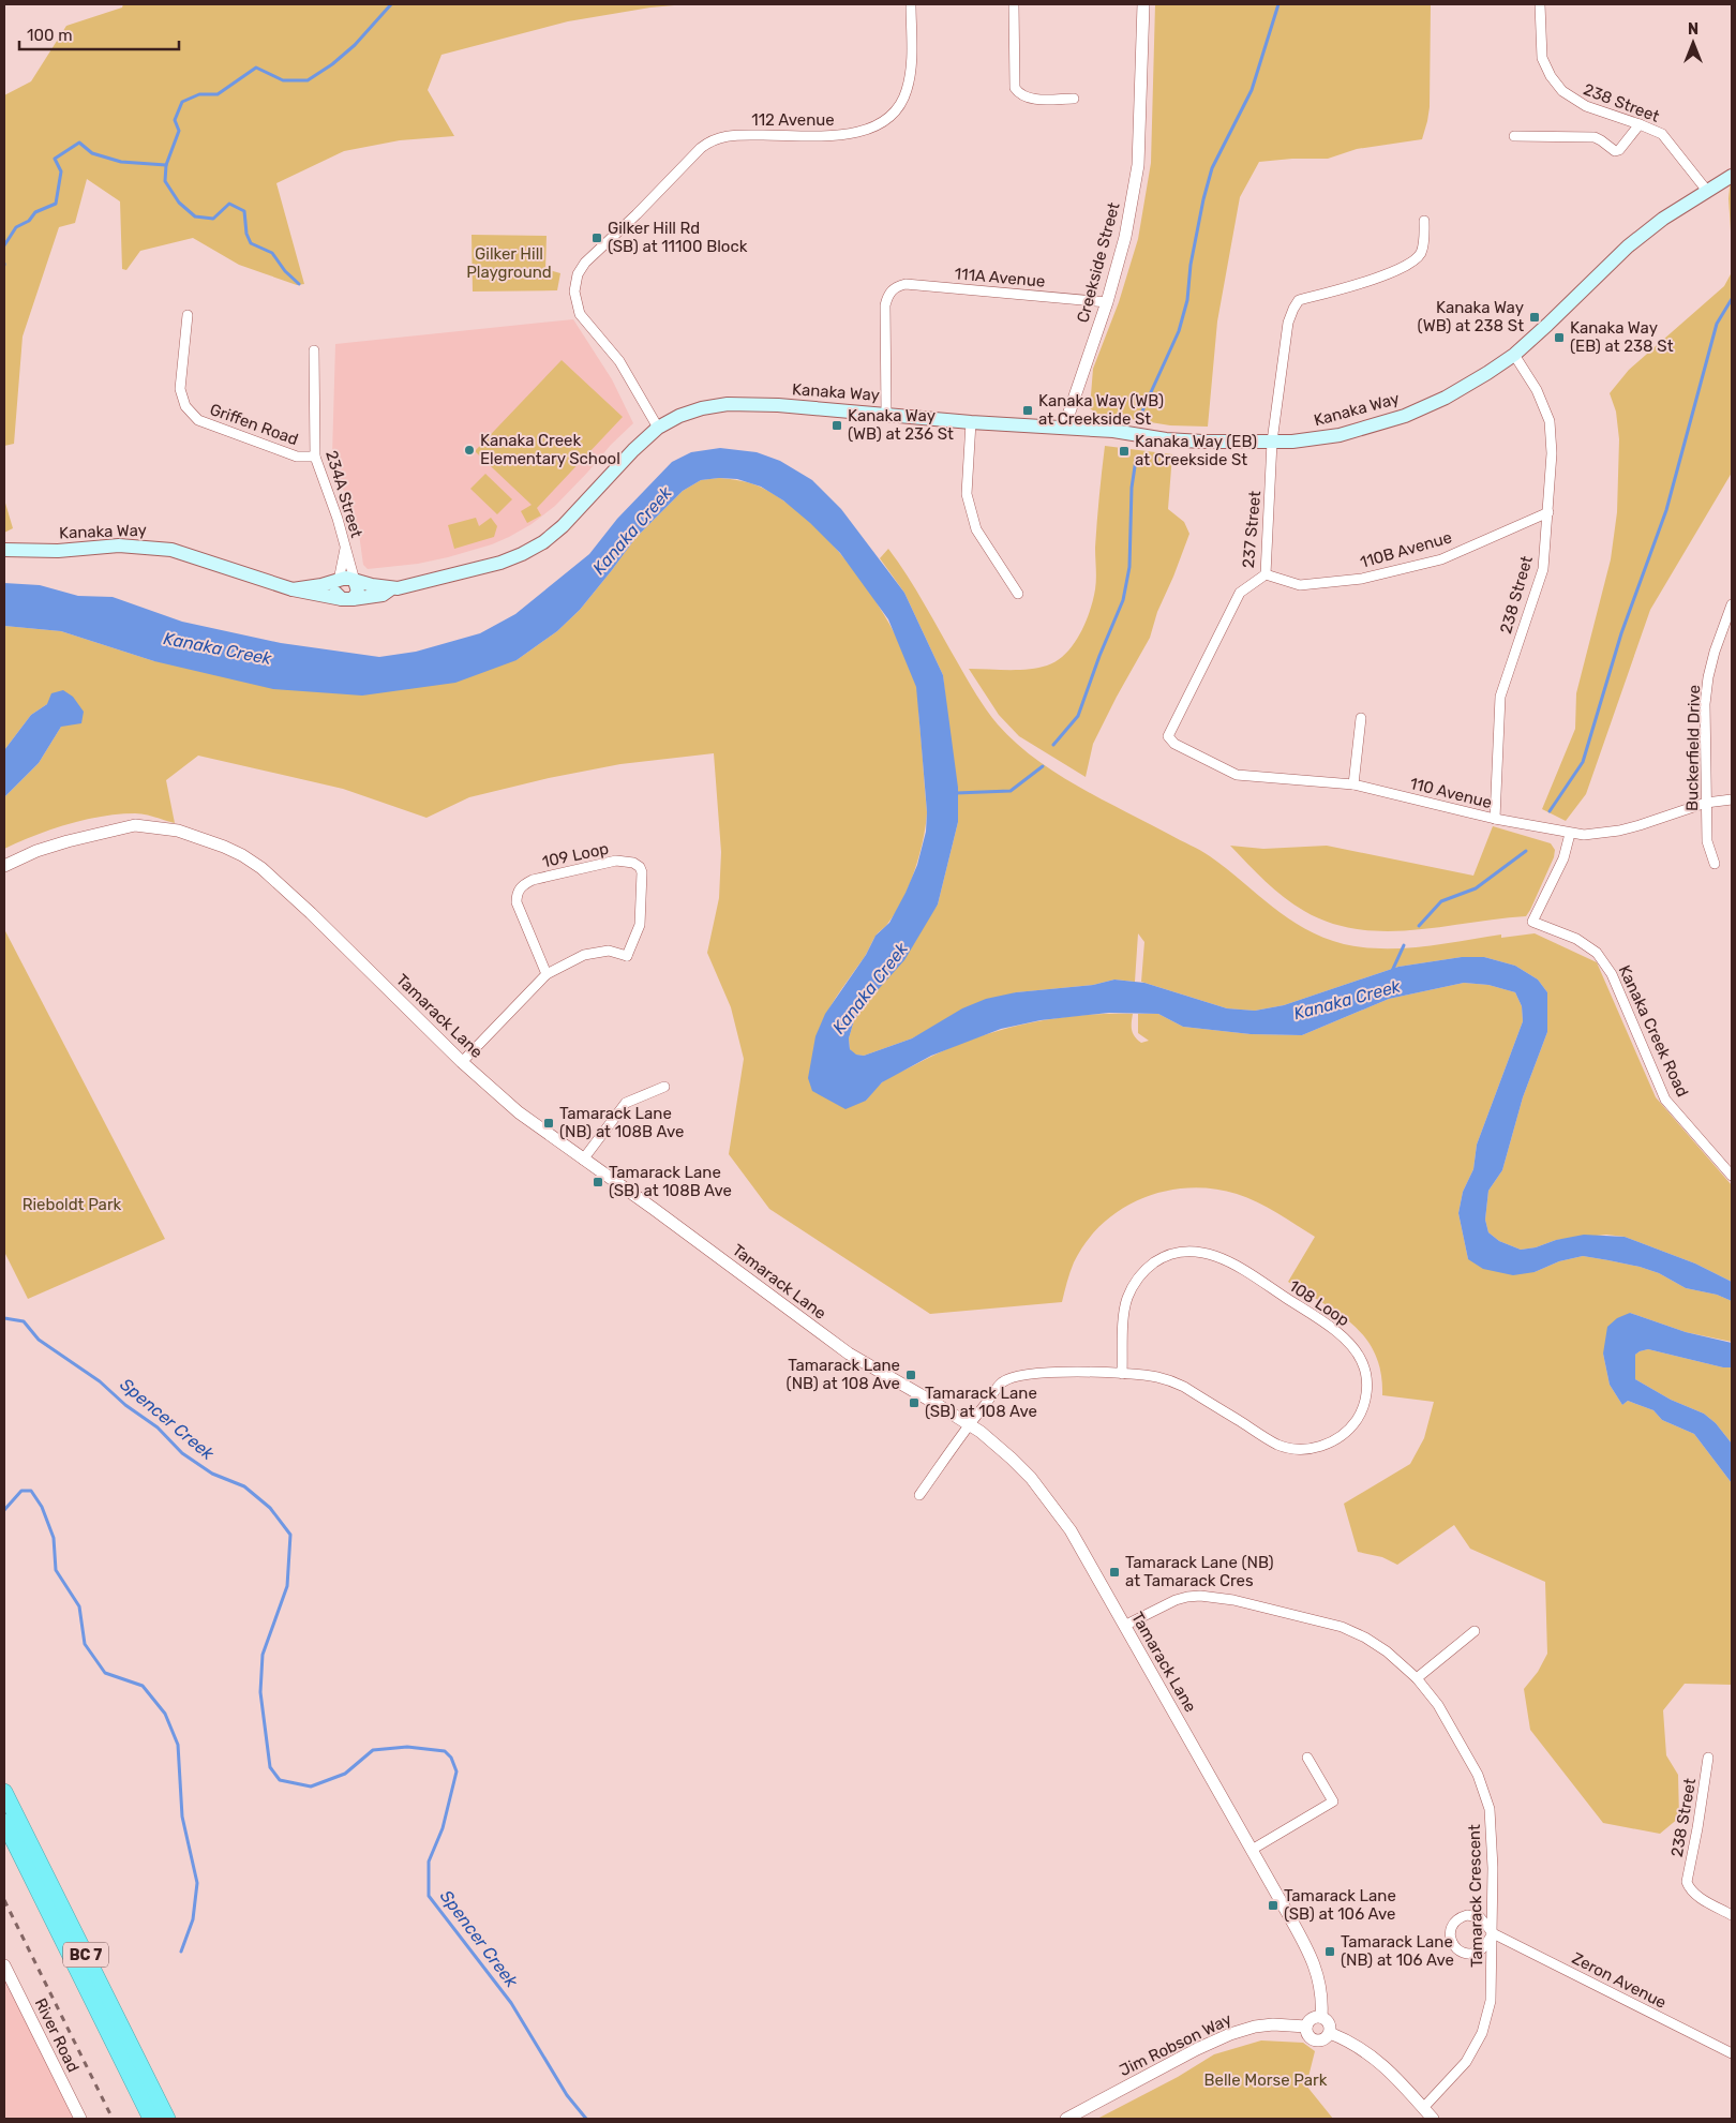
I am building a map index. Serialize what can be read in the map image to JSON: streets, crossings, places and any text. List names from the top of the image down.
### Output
{
  "streets": {
    "highway": ["BC 7"],
    "main road": ["Kanaka Way"],
    "street": [
      "238 Street",
      "112 Avenue",
      "Creekside Street",
      "111A Avenue",
      "Griffen Road",
      "234A Street",
      "237 Street",
      "110B Avenue",
      "Buckerfield Drive",
      "110 Avenue",
      "109 Loop",
      "Tamarack Lane",
      "Kanaka Creek Road",
      "108 Loop",
      "Tamarack Crescent",
      "Zeron Avenue",
      "River Road",
      "Jim Robson Way"
    ]
  },
  "crossings": [
    ["238 Street", "Kanaka Way"],
    ["238 Street", "110B Avenue"],
    ["238 Street", "110 Avenue"],
    ["112 Avenue", "Kanaka Way"],
    ["Creekside Street", "111A Avenue"],
    ["Creekside Street", "Kanaka Way"],
    ["111A Avenue", "Kanaka Way"],
    ["Kanaka Way", "234A Street"],
    ["Kanaka Way", "237 Street"],
    ["Griffen Road", "234A Street"],
    ["237 Street", "110B Avenue"],
    ["237 Street", "110 Avenue"],
    ["Buckerfield Drive", "110 Avenue"],
    ["110 Avenue", "Kanaka Creek Road"],
    ["Tamarack Lane", "108 Loop"],
    ["Tamarack Lane", "Tamarack Crescent"],
    ["Tamarack Lane", "Jim Robson Way"],
    ["Tamarack Crescent", "Zeron Avenue"]
  ],
  "water": ["Kanaka Creek", "Spencer Creek"],
  "parks": ["Gilker Hill Playground", "Rieboldt Park", "Belle Morse Park"],
  "places": {
    "transit": [
      "Gilker Hill Rd (SB) at 11100 Block",
      "Kanaka Way (WB) at 238 St",
      "Kanaka Way (EB) at 238 St",
      "Kanaka Way (WB) at Creekside St",
      "Kanaka Way (WB) at 236 St",
      "Kanaka Way (EB) at Creekside St",
      "Tamarack Lane (NB) at 108B Ave",
      "Tamarack Lane (SB) at 108B Ave",
      "Tamarack Lane (NB) at 108 Ave",
      "Tamarack Lane (SB) at 108 Ave",
      "Tamarack Lane (NB) at Tamarack Cres",
      "Tamarack Lane (SB) at 106 Ave",
      "Tamarack Lane (NB) at 106 Ave"
    ],
    "other": ["Kanaka Creek Elementary School"]
  },
  "scale_bar": "100 m",
  "north": "top"
}
